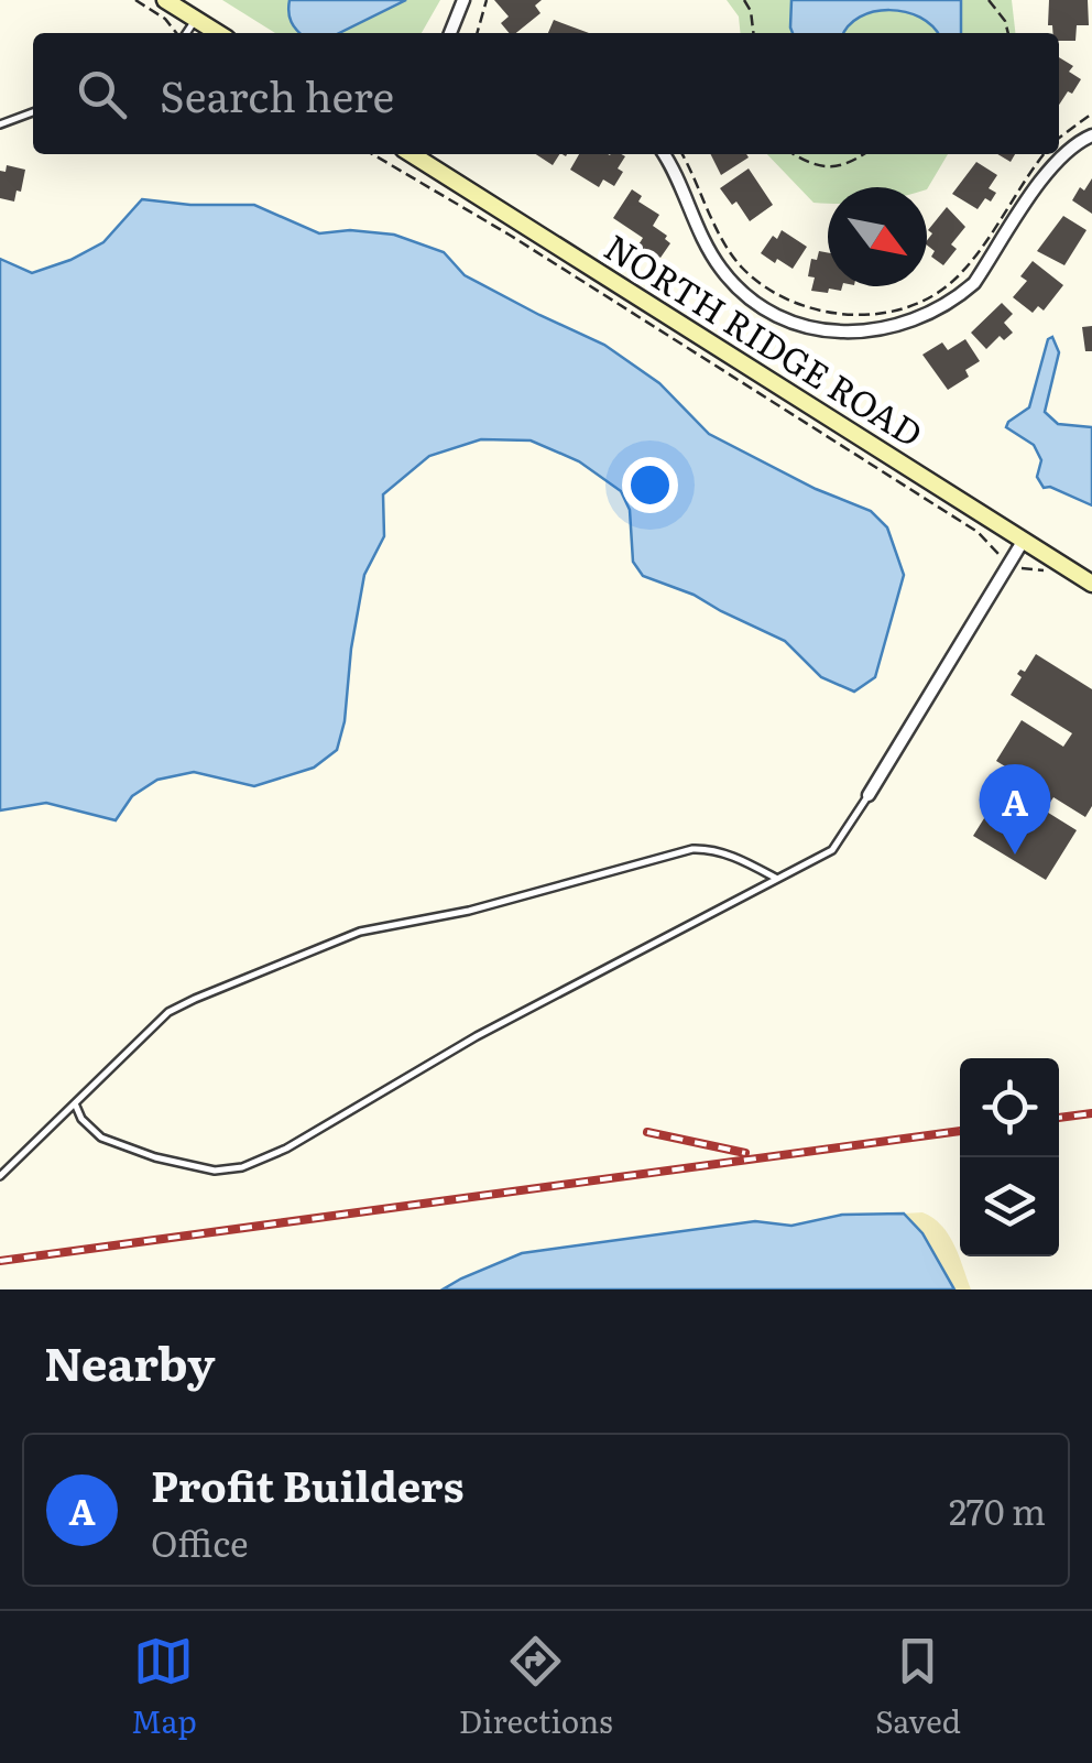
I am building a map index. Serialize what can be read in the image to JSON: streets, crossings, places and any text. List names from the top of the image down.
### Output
{
  "streets": {
    "main road": ["NORTH RIDGE ROAD"]
  },
  "north": "bottom right",
  "page": {
    "search": "Search here",
    "pins": "A",
    "heading": "Nearby",
    "list": [
      {
        "mark": "A",
        "name": "Profit Builders",
        "note": "Office",
        "value": "270 m"
      }
    ],
    "nav": ["Map", "Directions", "Saved"]
  }
}
